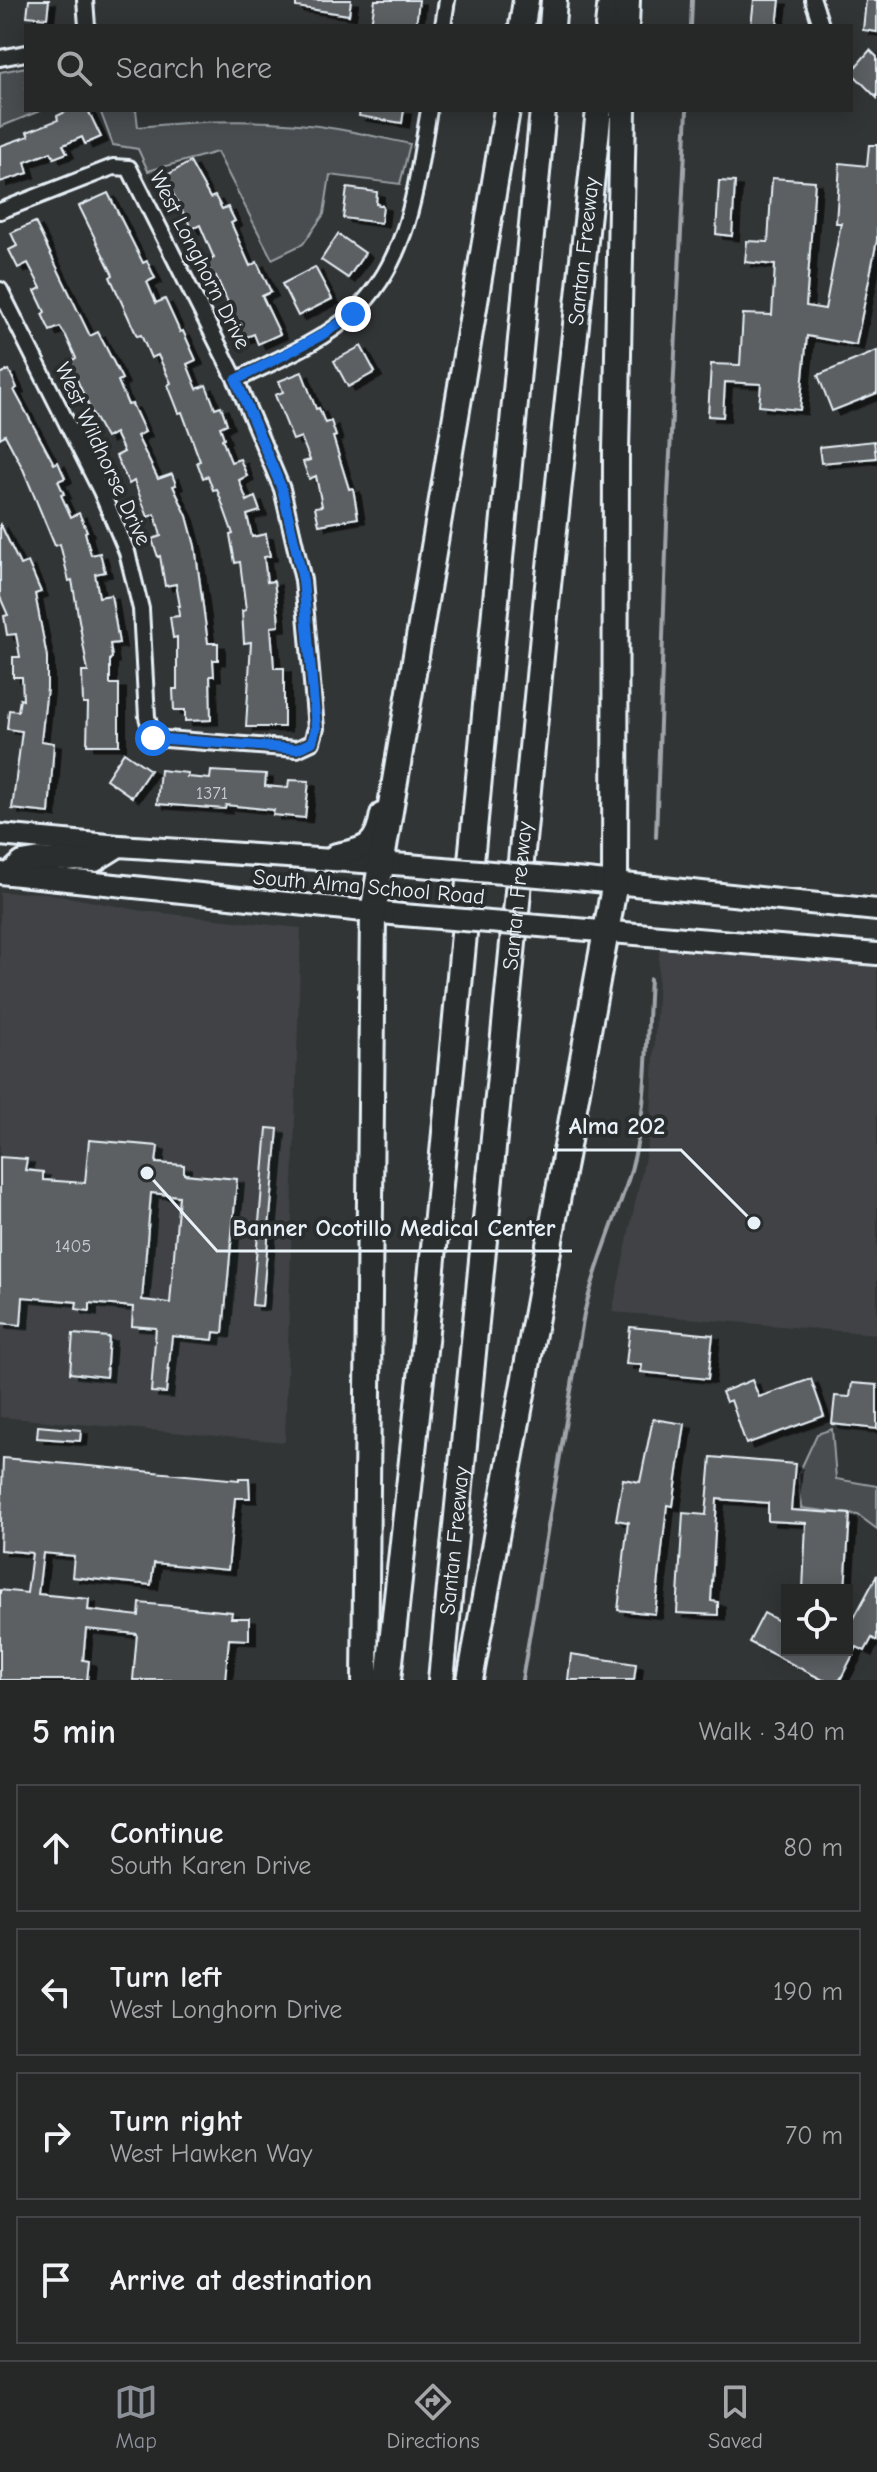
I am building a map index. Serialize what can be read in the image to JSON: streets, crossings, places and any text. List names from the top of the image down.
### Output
{
  "streets": {
    "highway": ["Santan Freeway"],
    "main road": ["South Alma School Road"],
    "street": ["West Longhorn Drive", "West Wildhorse Drive"]
  },
  "crossings": [
    ["West Longhorn Drive", "West Wildhorse Drive"]
  ],
  "places": ["Banner Ocotillo Medical Center", "Alma 202"],
  "house_numbers": ["1371", "1405"],
  "page": {
    "search": "Search here",
    "heading": ["5 min", "Walk · 340 m"],
    "list": [
      ["Continue", "South Karen Drive", "80 m"],
      ["Turn left", "West Longhorn Drive", "190 m"],
      ["Turn right", "West Hawken Way", "70 m"],
      "Arrive at destination"
    ],
    "nav": ["Map", "Directions", "Saved"]
  }
}
